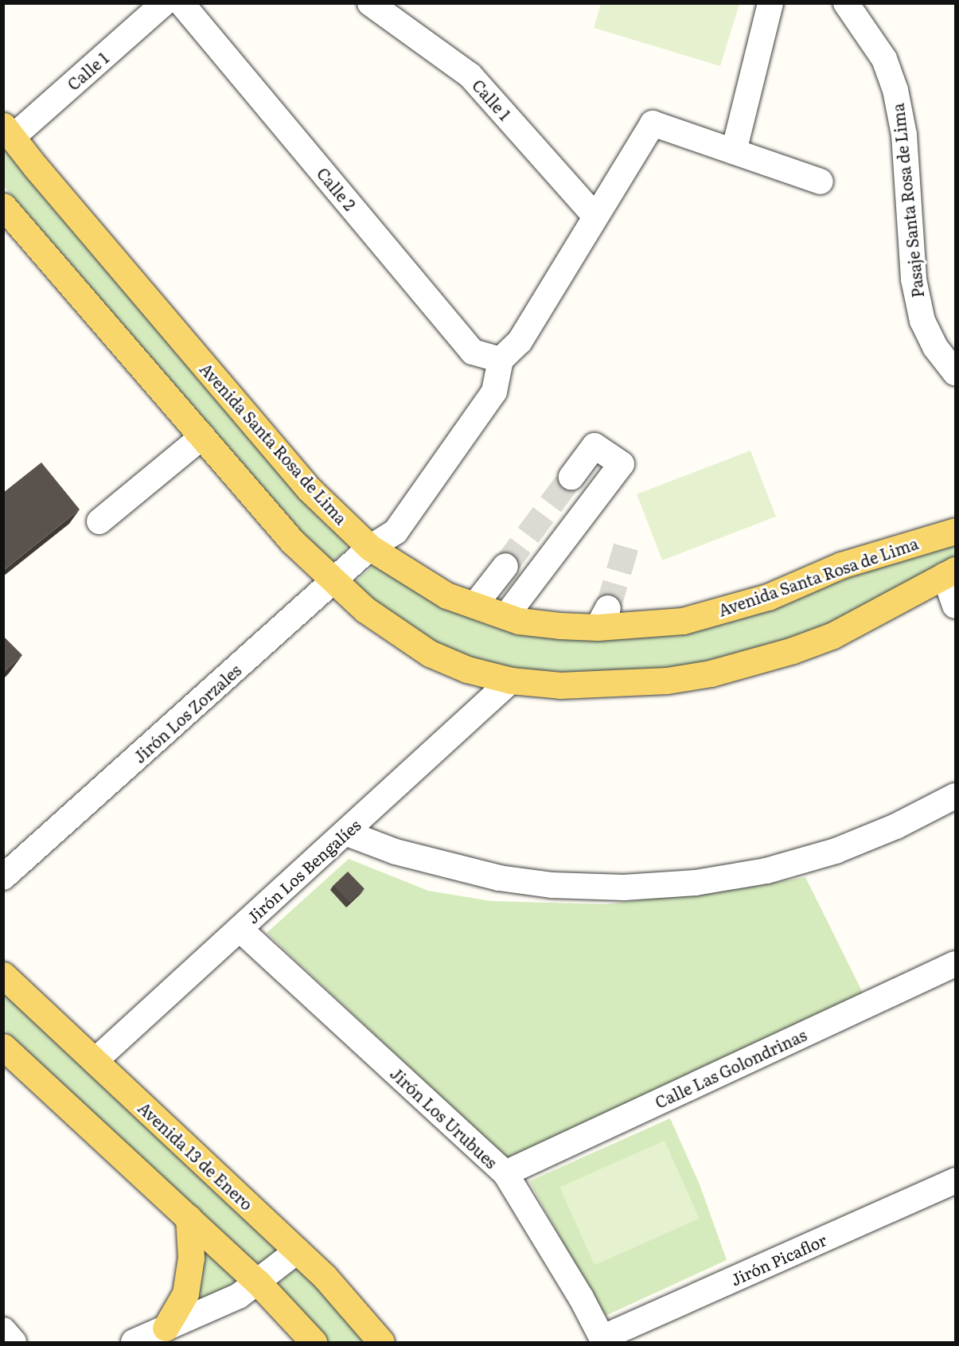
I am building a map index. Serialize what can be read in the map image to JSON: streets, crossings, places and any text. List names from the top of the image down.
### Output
{
  "streets": {
    "main road": ["Avenida Santa Rosa de Lima", "Avenida 13 de Enero"],
    "street": [
      "Calle 1",
      "Calle 2",
      "Pasaje Santa Rosa de Lima",
      "Jirón Los Zorzales",
      "Jirón Los Bengalíes",
      "Calle Las Golondrinas",
      "Jirón Los Urubues",
      "Jirón Picaflor"
    ]
  },
  "crossings": [
    ["Calle 1", "Avenida Santa Rosa de Lima"],
    ["Calle 2", "Jirón Los Zorzales"],
    ["Avenida Santa Rosa de Lima", "Jirón Los Zorzales"],
    ["Jirón Los Bengalíes", "Jirón Los Urubues"],
    ["Jirón Los Bengalíes", "Avenida 13 de Enero"],
    ["Calle Las Golondrinas", "Jirón Los Urubues"],
    ["Jirón Los Urubues", "Jirón Picaflor"]
  ]
}
